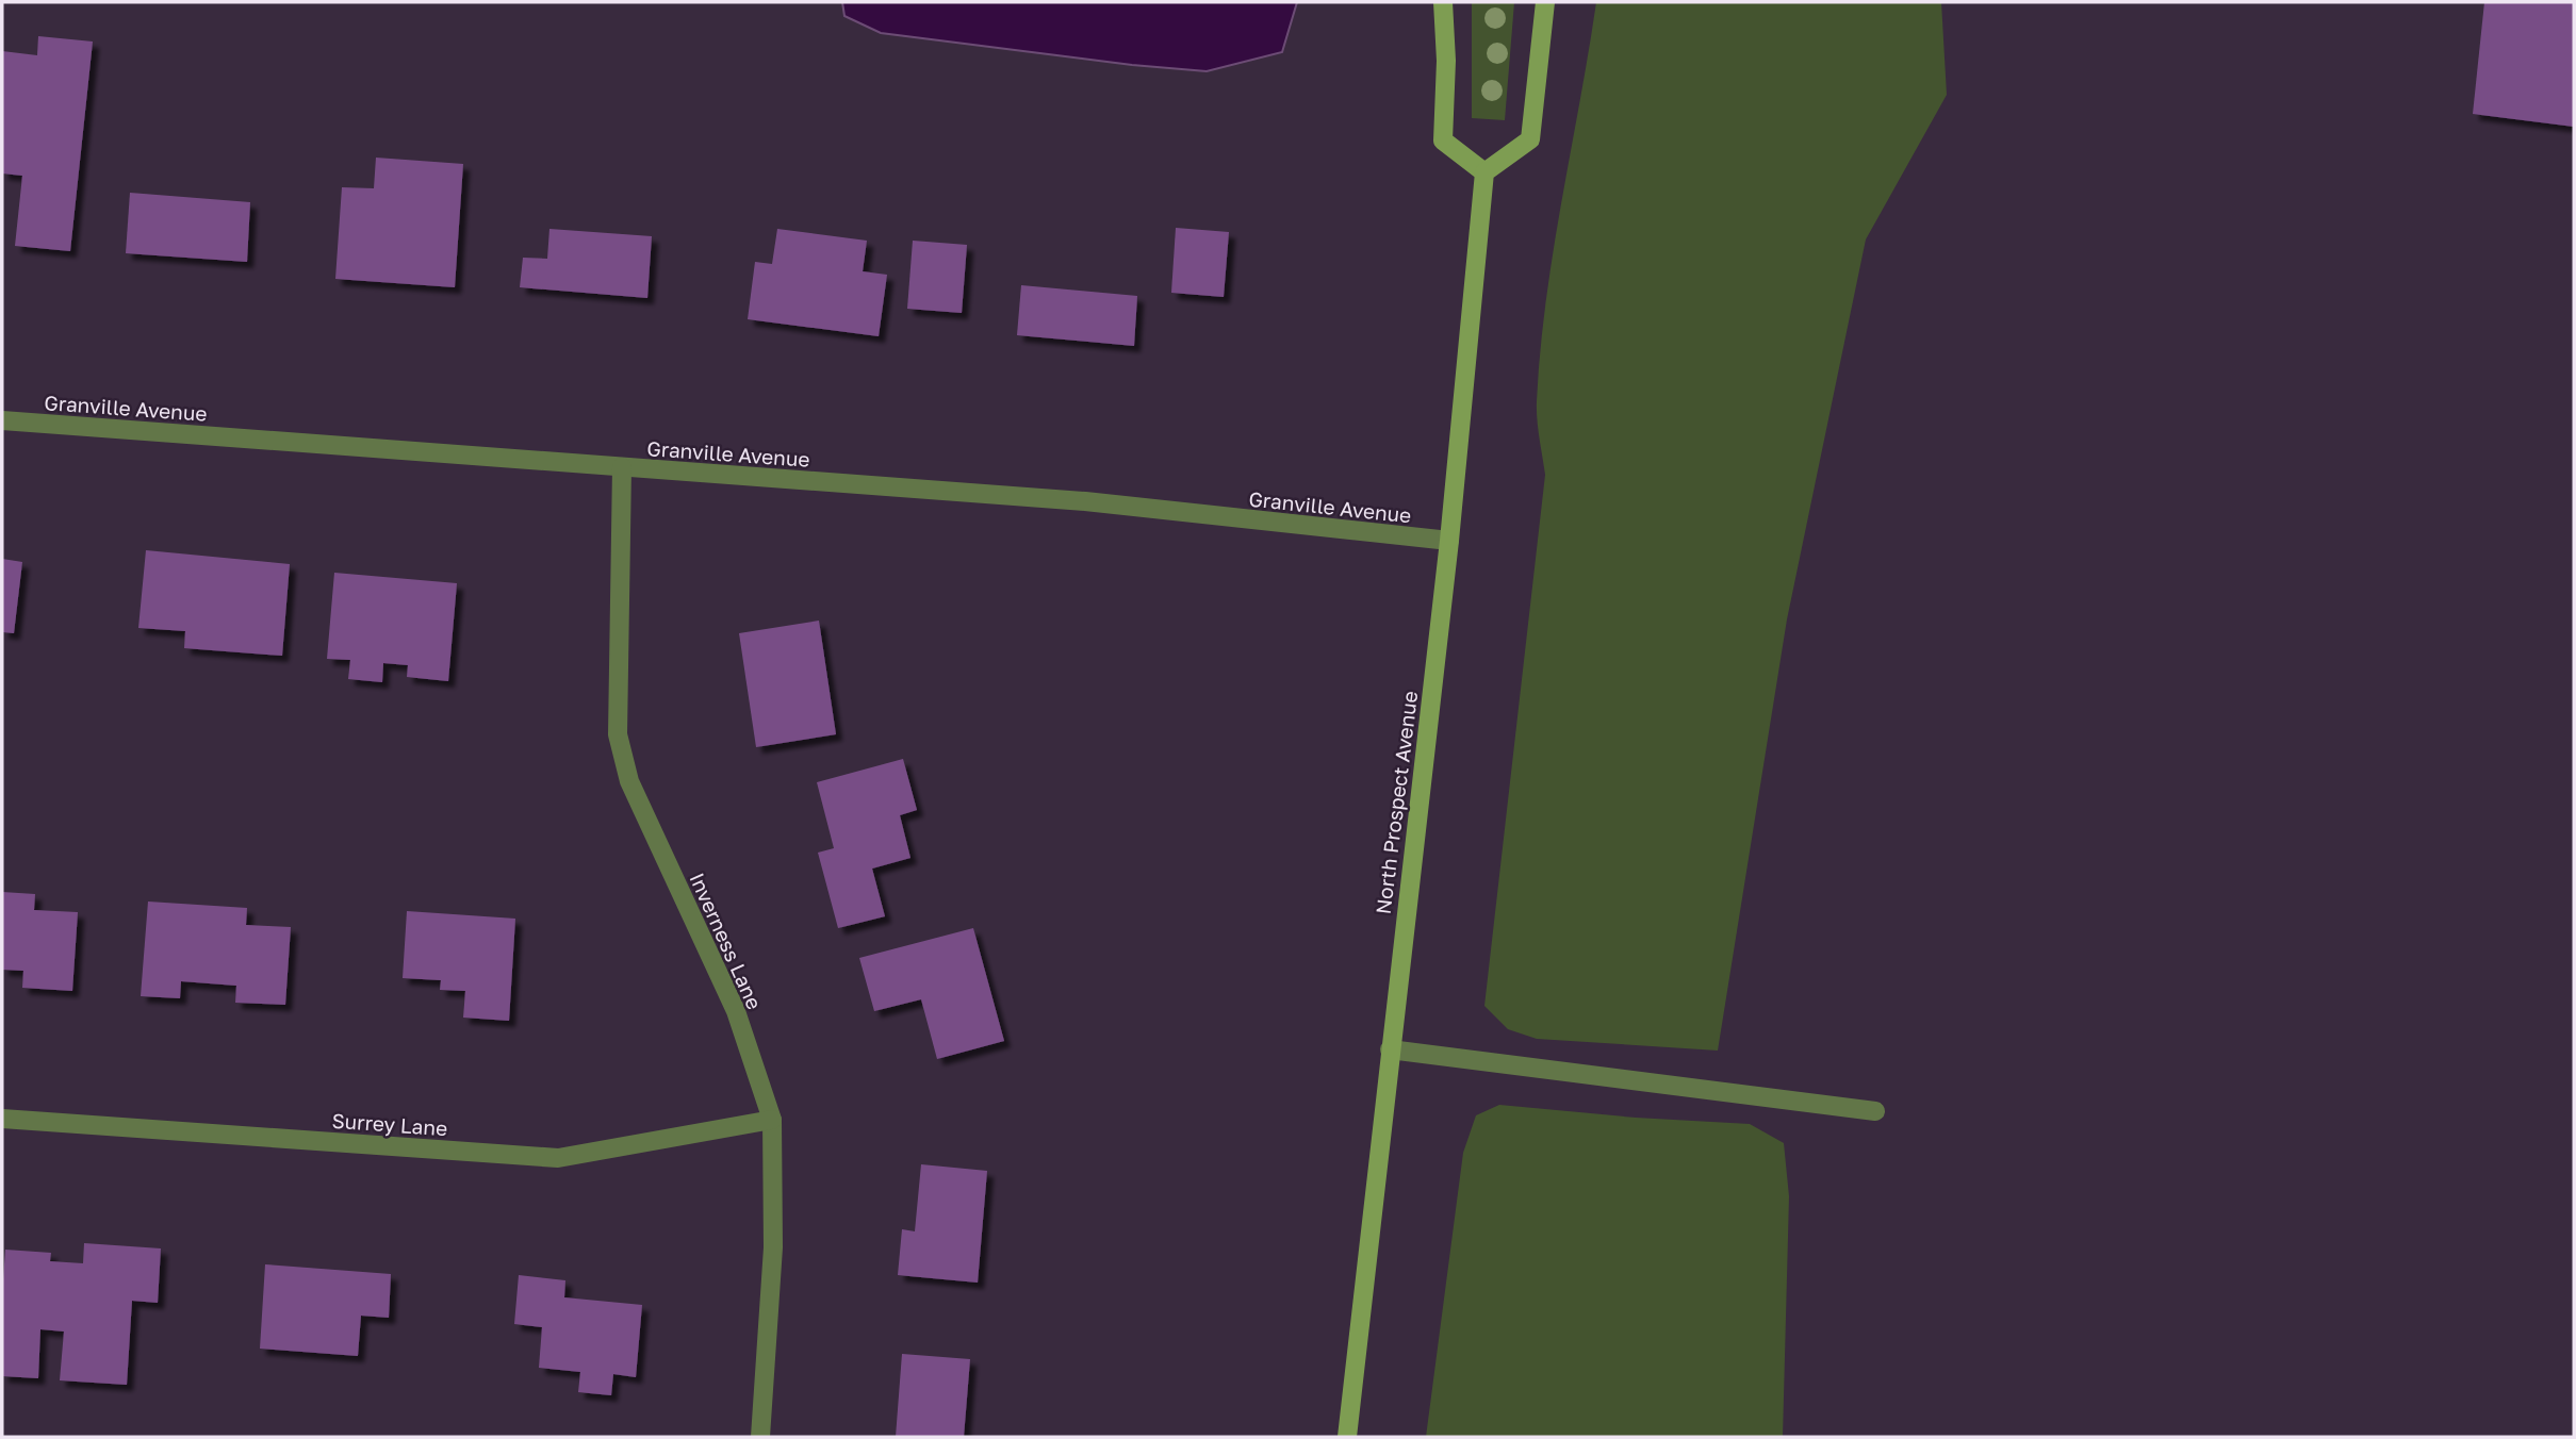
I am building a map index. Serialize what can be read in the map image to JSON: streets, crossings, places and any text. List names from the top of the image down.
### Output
{
  "streets": {
    "main road": ["North Prospect Avenue"],
    "street": ["Granville Avenue", "Inverness Lane", "Surrey Lane"]
  },
  "crossings": [
    ["Granville Avenue", "North Prospect Avenue"],
    ["Granville Avenue", "Inverness Lane"],
    ["Inverness Lane", "Surrey Lane"]
  ]
}
